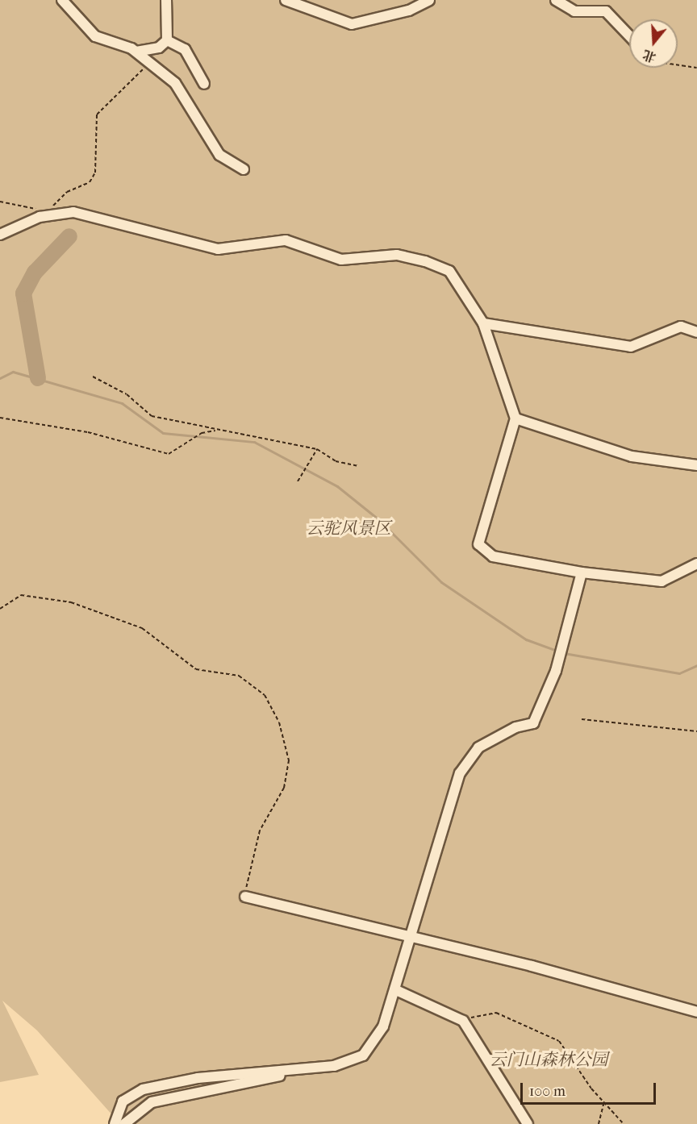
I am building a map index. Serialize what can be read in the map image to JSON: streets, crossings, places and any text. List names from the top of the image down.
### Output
{
  "parks": ["云驼风景区", "云门山森林公园"],
  "scale_bar": "100 m",
  "north": "bottom"
}
